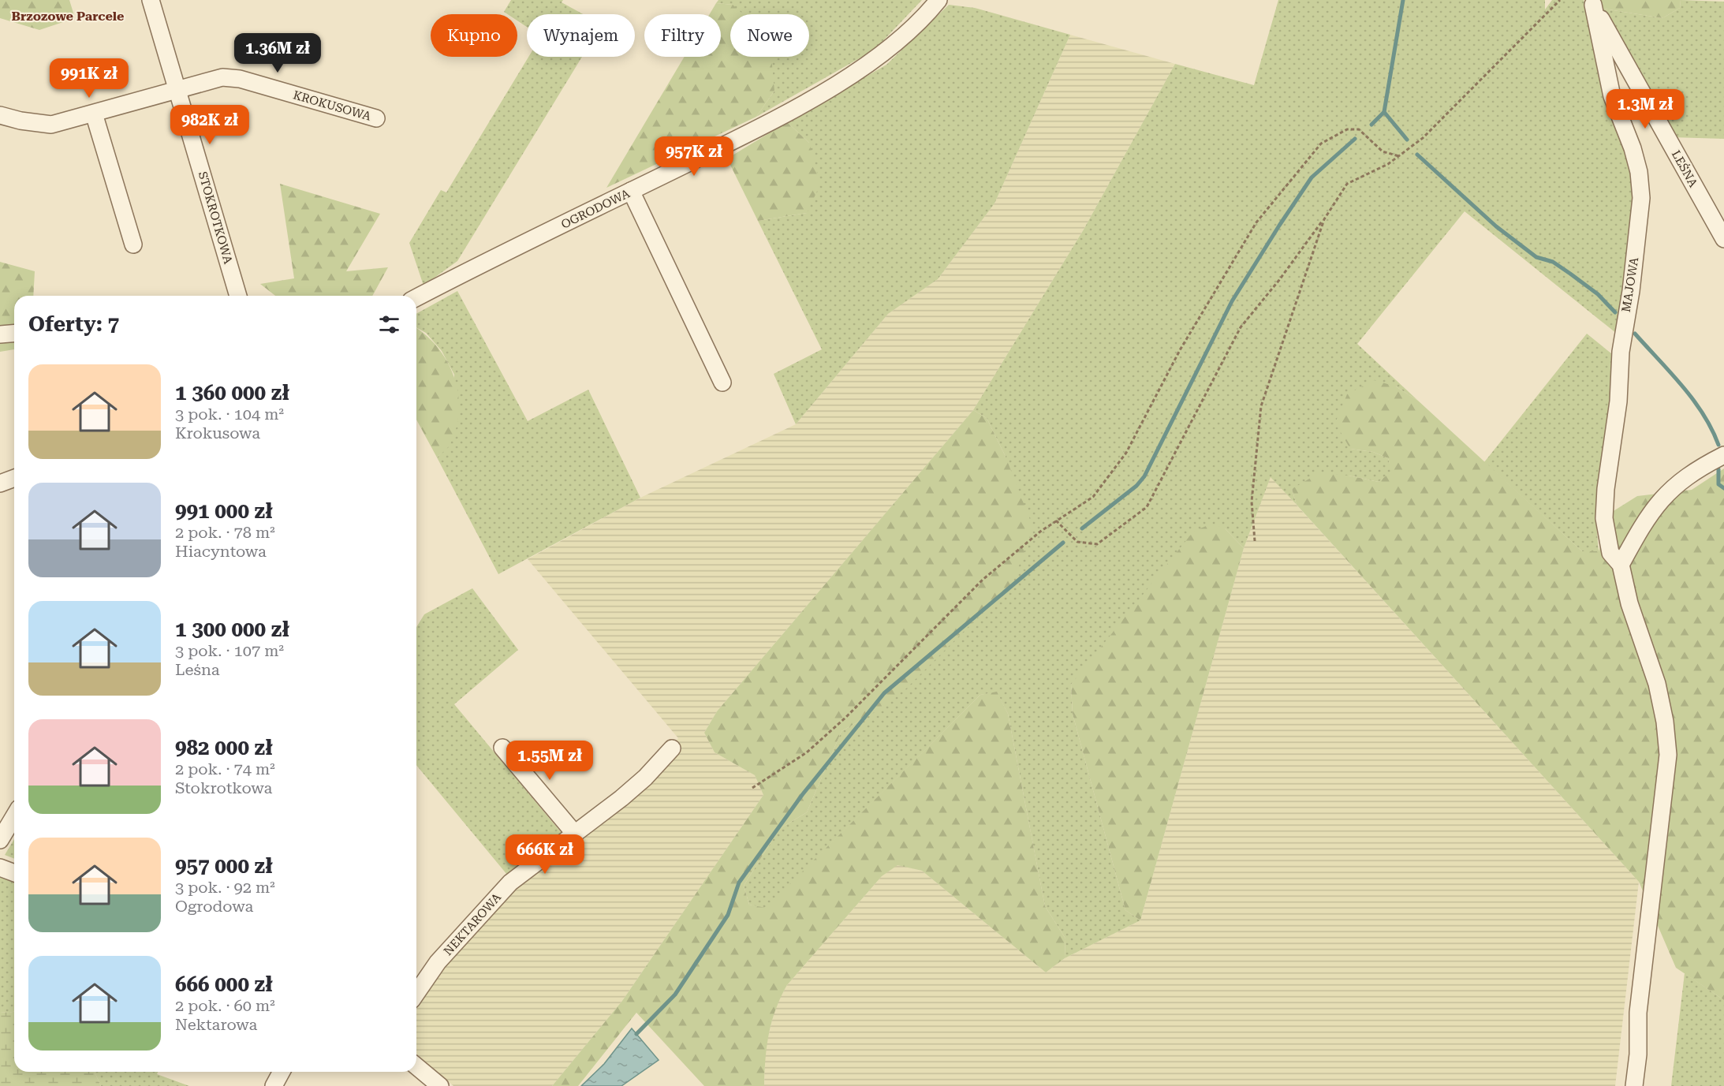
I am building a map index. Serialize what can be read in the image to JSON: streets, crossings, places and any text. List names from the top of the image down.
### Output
{
  "streets": {
    "street": [
      "KROKUSOWA",
      "LEŚNA",
      "OGRODOWA",
      "STOKROTKOWA",
      "MAJOWA",
      "NEKTAROWA"
    ]
  },
  "crossings": [
    ["KROKUSOWA", "STOKROTKOWA"],
    ["LEŚNA", "MAJOWA"]
  ],
  "districts": ["Brzozowe Parcele"],
  "page": {
    "chip": [
      "Kupno",
      "Wynajem",
      "Filtry",
      "Nowe"
    ],
    "price": [
      "1.36M zł",
      "991K zł",
      "1.3M zł",
      "982K zł",
      "957K zł",
      "1.55M zł",
      "666K zł"
    ],
    "heading": "Oferty: 7",
    "list": [
      {
        "name": "1 360 000 zł",
        "note": "3 pok. · 104 m² · Krokusowa"
      },
      {
        "name": "991 000 zł",
        "note": "2 pok. · 78 m² · Hiacyntowa"
      },
      {
        "name": "1 300 000 zł",
        "note": "3 pok. · 107 m² · Leśna"
      },
      {
        "name": "982 000 zł",
        "note": "2 pok. · 74 m² · Stokrotkowa"
      },
      {
        "name": "957 000 zł",
        "note": "3 pok. · 92 m² · Ogrodowa"
      },
      {
        "name": "666 000 zł",
        "note": "2 pok. · 60 m² · Nektarowa"
      }
    ]
  }
}
